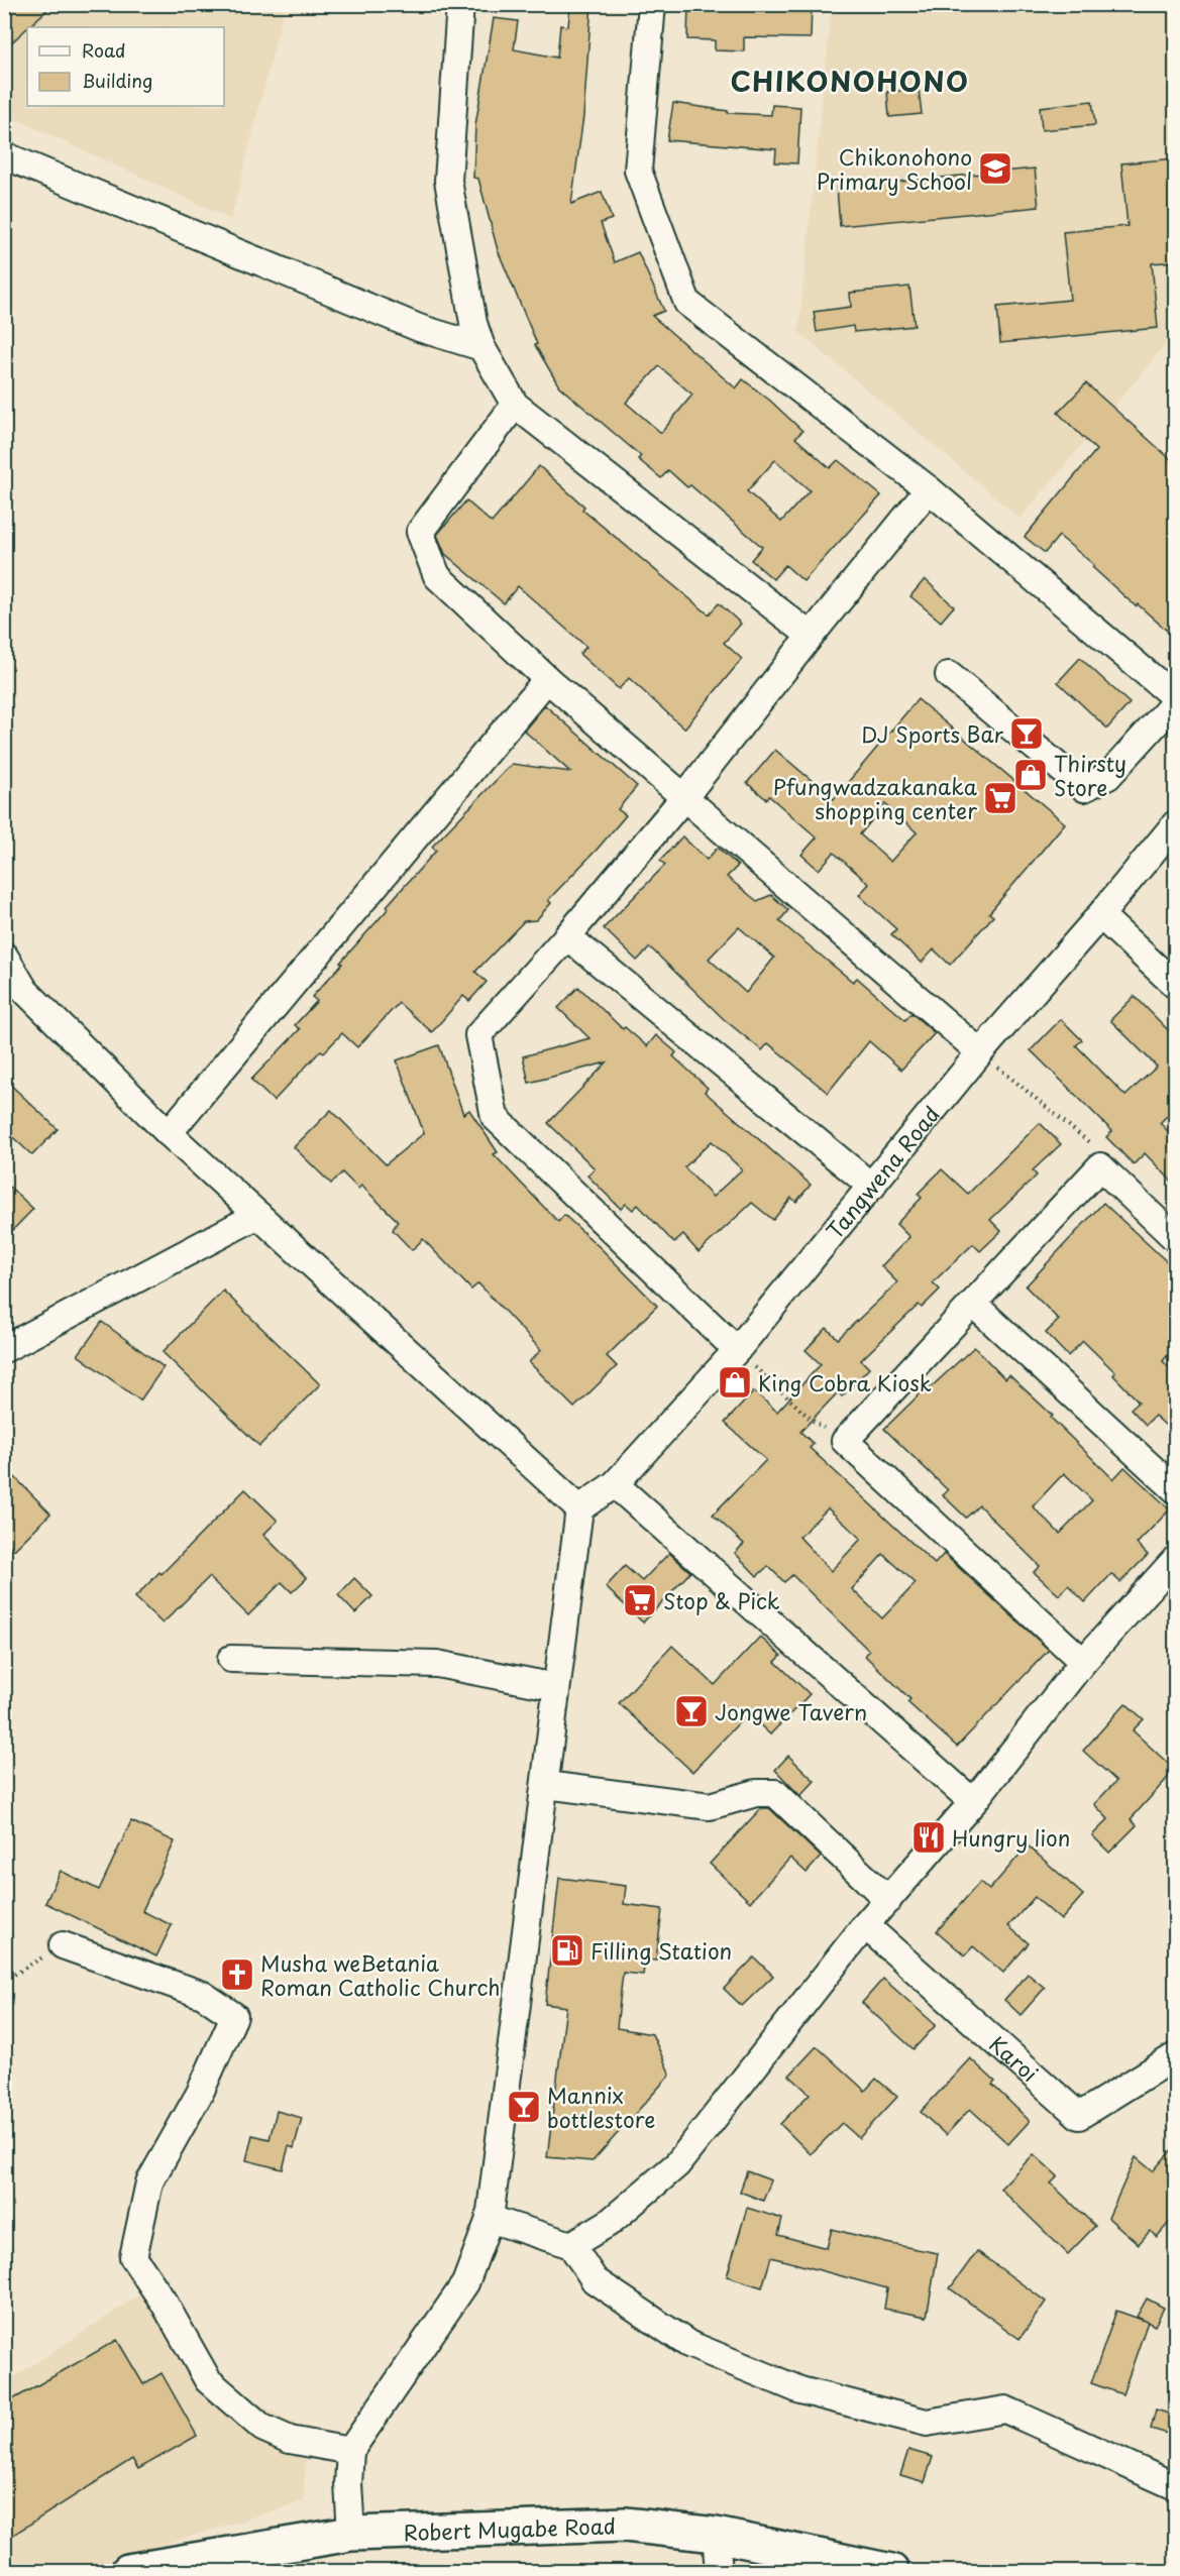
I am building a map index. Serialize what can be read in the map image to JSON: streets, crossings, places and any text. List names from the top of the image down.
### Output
{
  "streets": {
    "main road": ["Robert Mugabe Road"],
    "street": ["Tangwena Road", "Karoi"]
  },
  "districts": ["CHIKONOHONO"],
  "places": {
    "school or university": ["Chikonohono Primary School"],
    "bar": ["DJ Sports Bar", "Jongwe Tavern", "Mannix bottlestore"],
    "shop": ["Thirsty Store", "King Cobra Kiosk"],
    "supermarket": ["Pfungwadzakanaka shopping center", "Stop & Pick"],
    "restaurant": ["Hungry lion"],
    "fuel station": ["Filling Station"],
    "church": ["Musha weBetania Roman Catholic Church"]
  },
  "legend": ["Road", "Building"]
}
